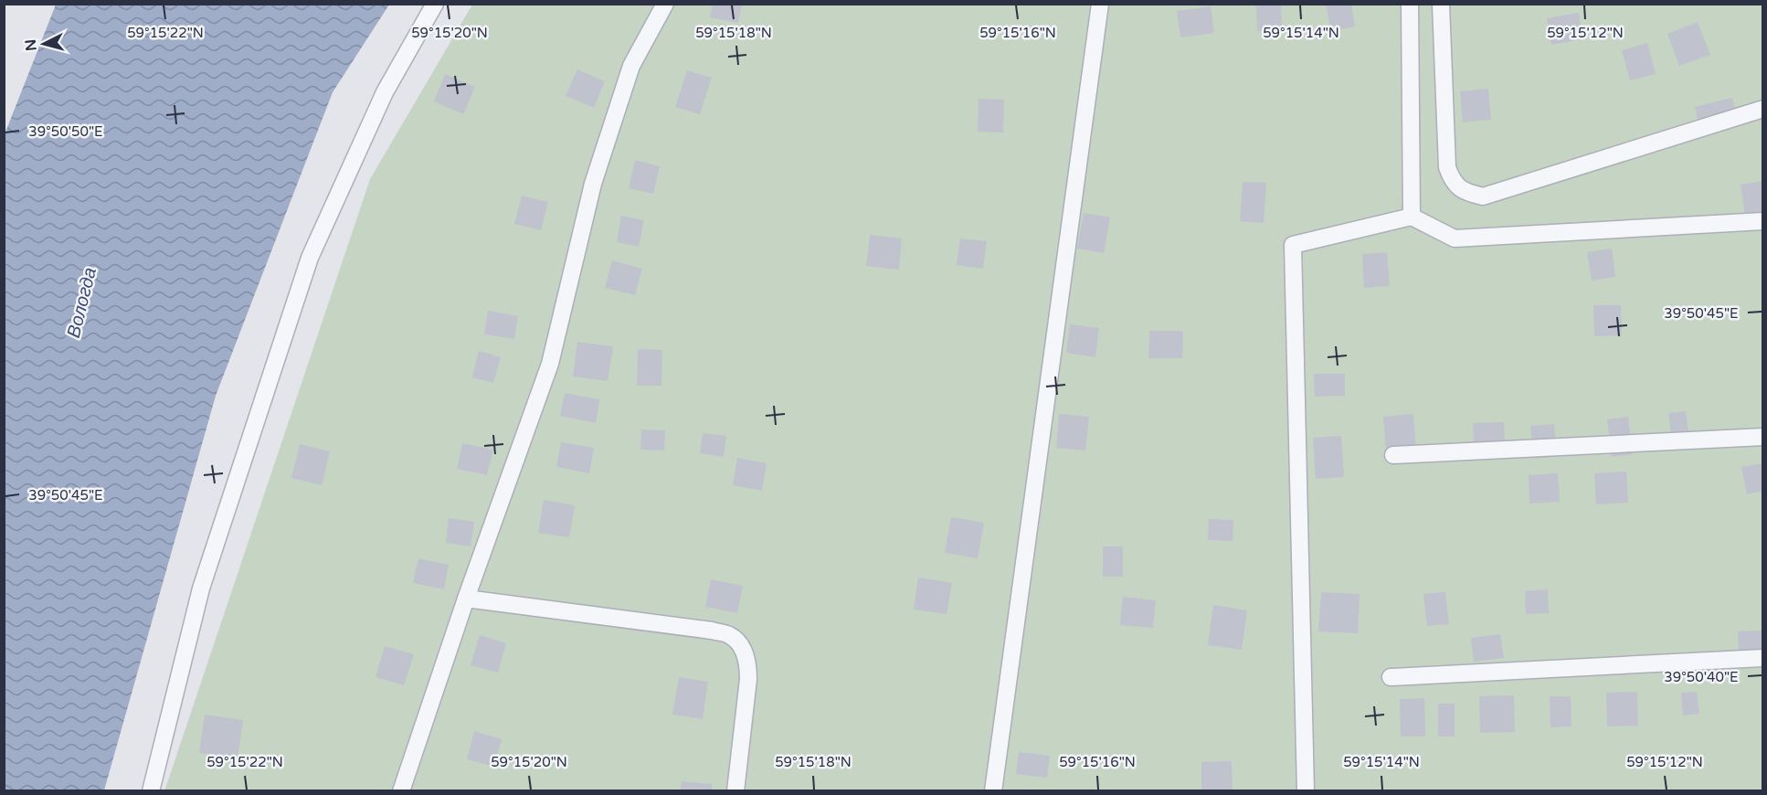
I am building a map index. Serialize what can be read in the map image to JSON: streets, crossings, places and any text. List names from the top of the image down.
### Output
{
  "water": ["Вологда"],
  "north": "left",
  "coordinates": [
    "59°15'22\"N",
    "59°15'20\"N",
    "59°15'18\"N",
    "59°15'16\"N",
    "59°15'14\"N",
    "59°15'12\"N",
    "39°50'50\"E",
    "39°50'45\"E",
    "39°50'40\"E"
  ]
}
